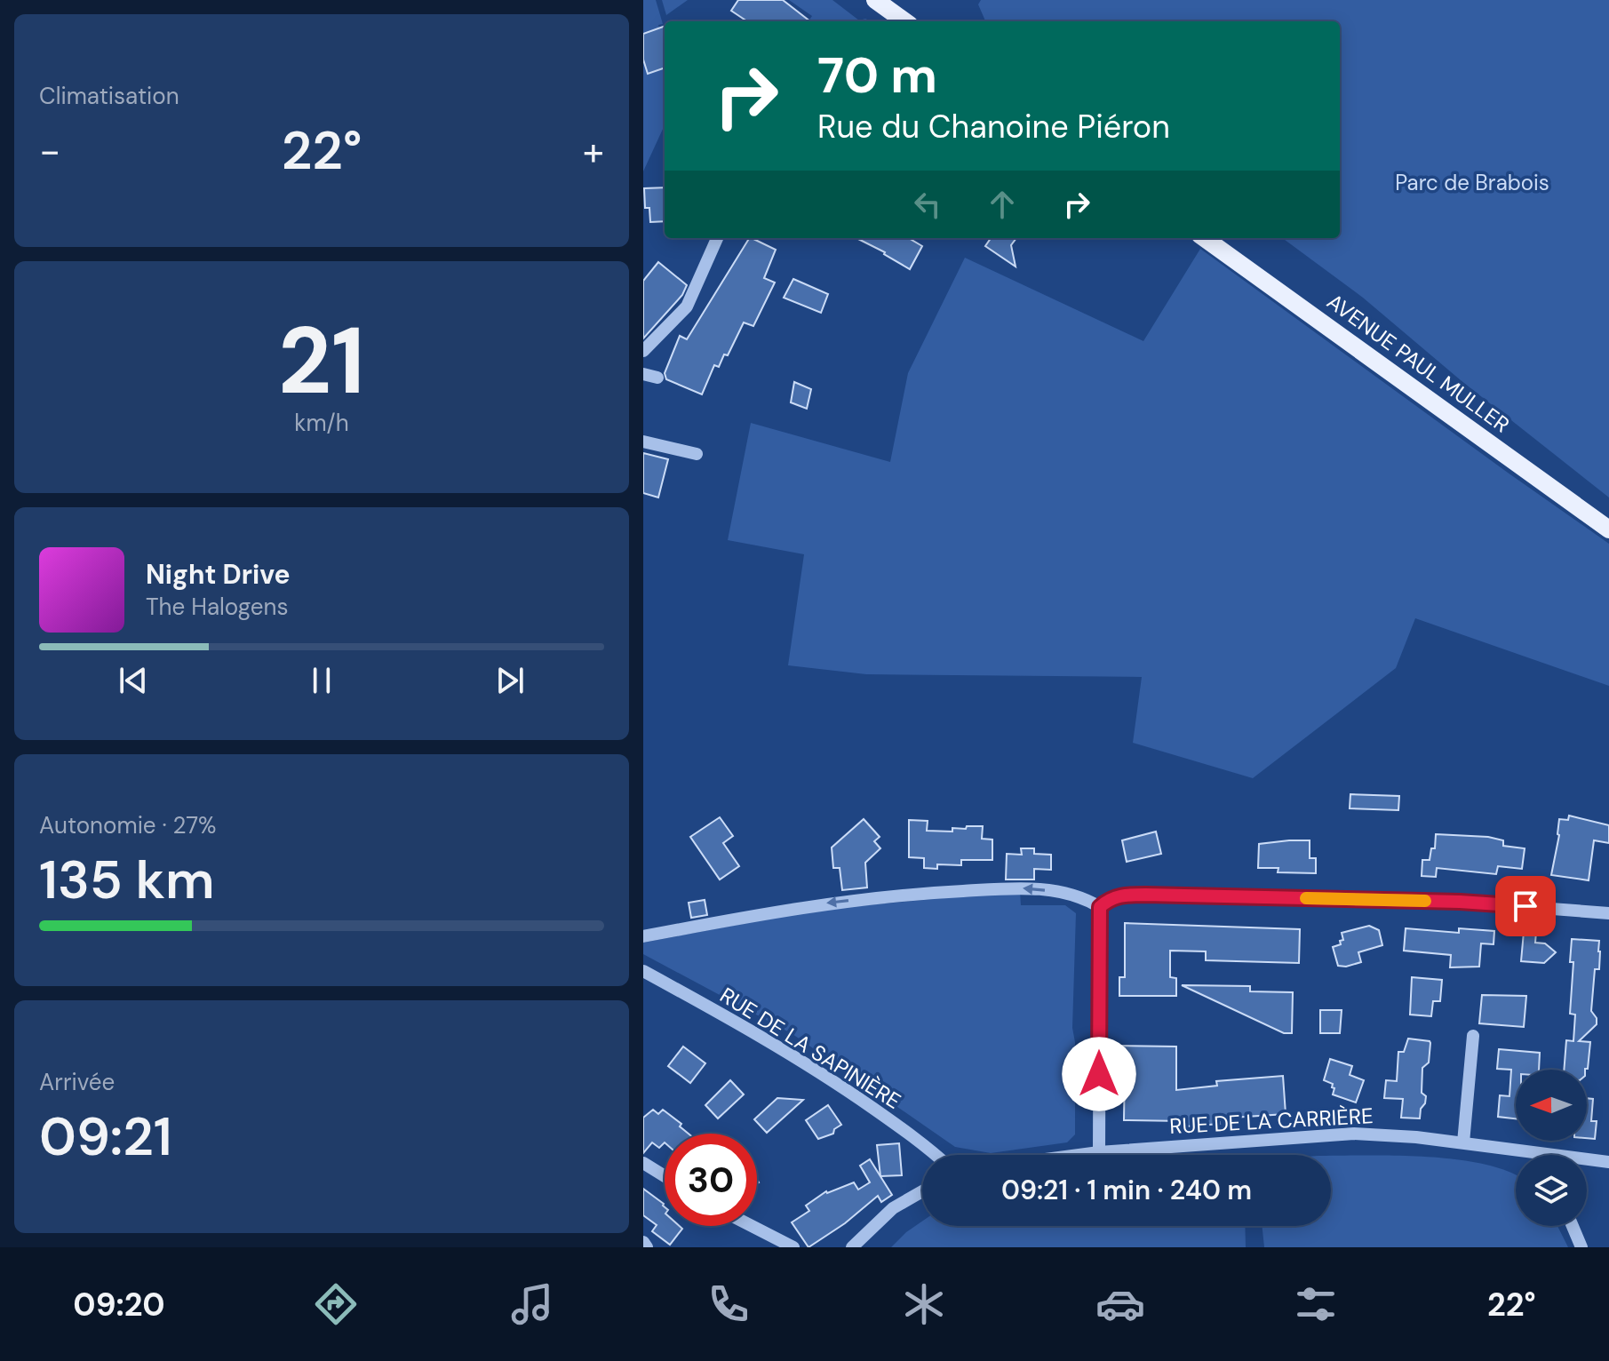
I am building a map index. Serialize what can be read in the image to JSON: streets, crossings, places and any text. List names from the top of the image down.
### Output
{
  "streets": {
    "main road": ["AVENUE PAUL MULLER"],
    "street": ["RUE DE LA SAPINIÈRE", "RUE DE LA CARRIÈRE"]
  },
  "parks": ["Parc de Brabois"],
  "north": "left",
  "page": {
    "tile": [
      "Climatisation",
      ["21", "km/h"],
      ["Autonomie · 27%", "135 km"],
      ["Arrivée", "09:21"]
    ],
    "turn": ["70 m", "Rue du Chanoine Piéron"],
    "heat": ["−", "22°", "+"],
    "song": ["Night Drive", "The Halogens"],
    "limit": "30",
    "trip": "09:21 · 1 min · 240 m",
    "tabs": ["09:20", "22°"]
  }
}
